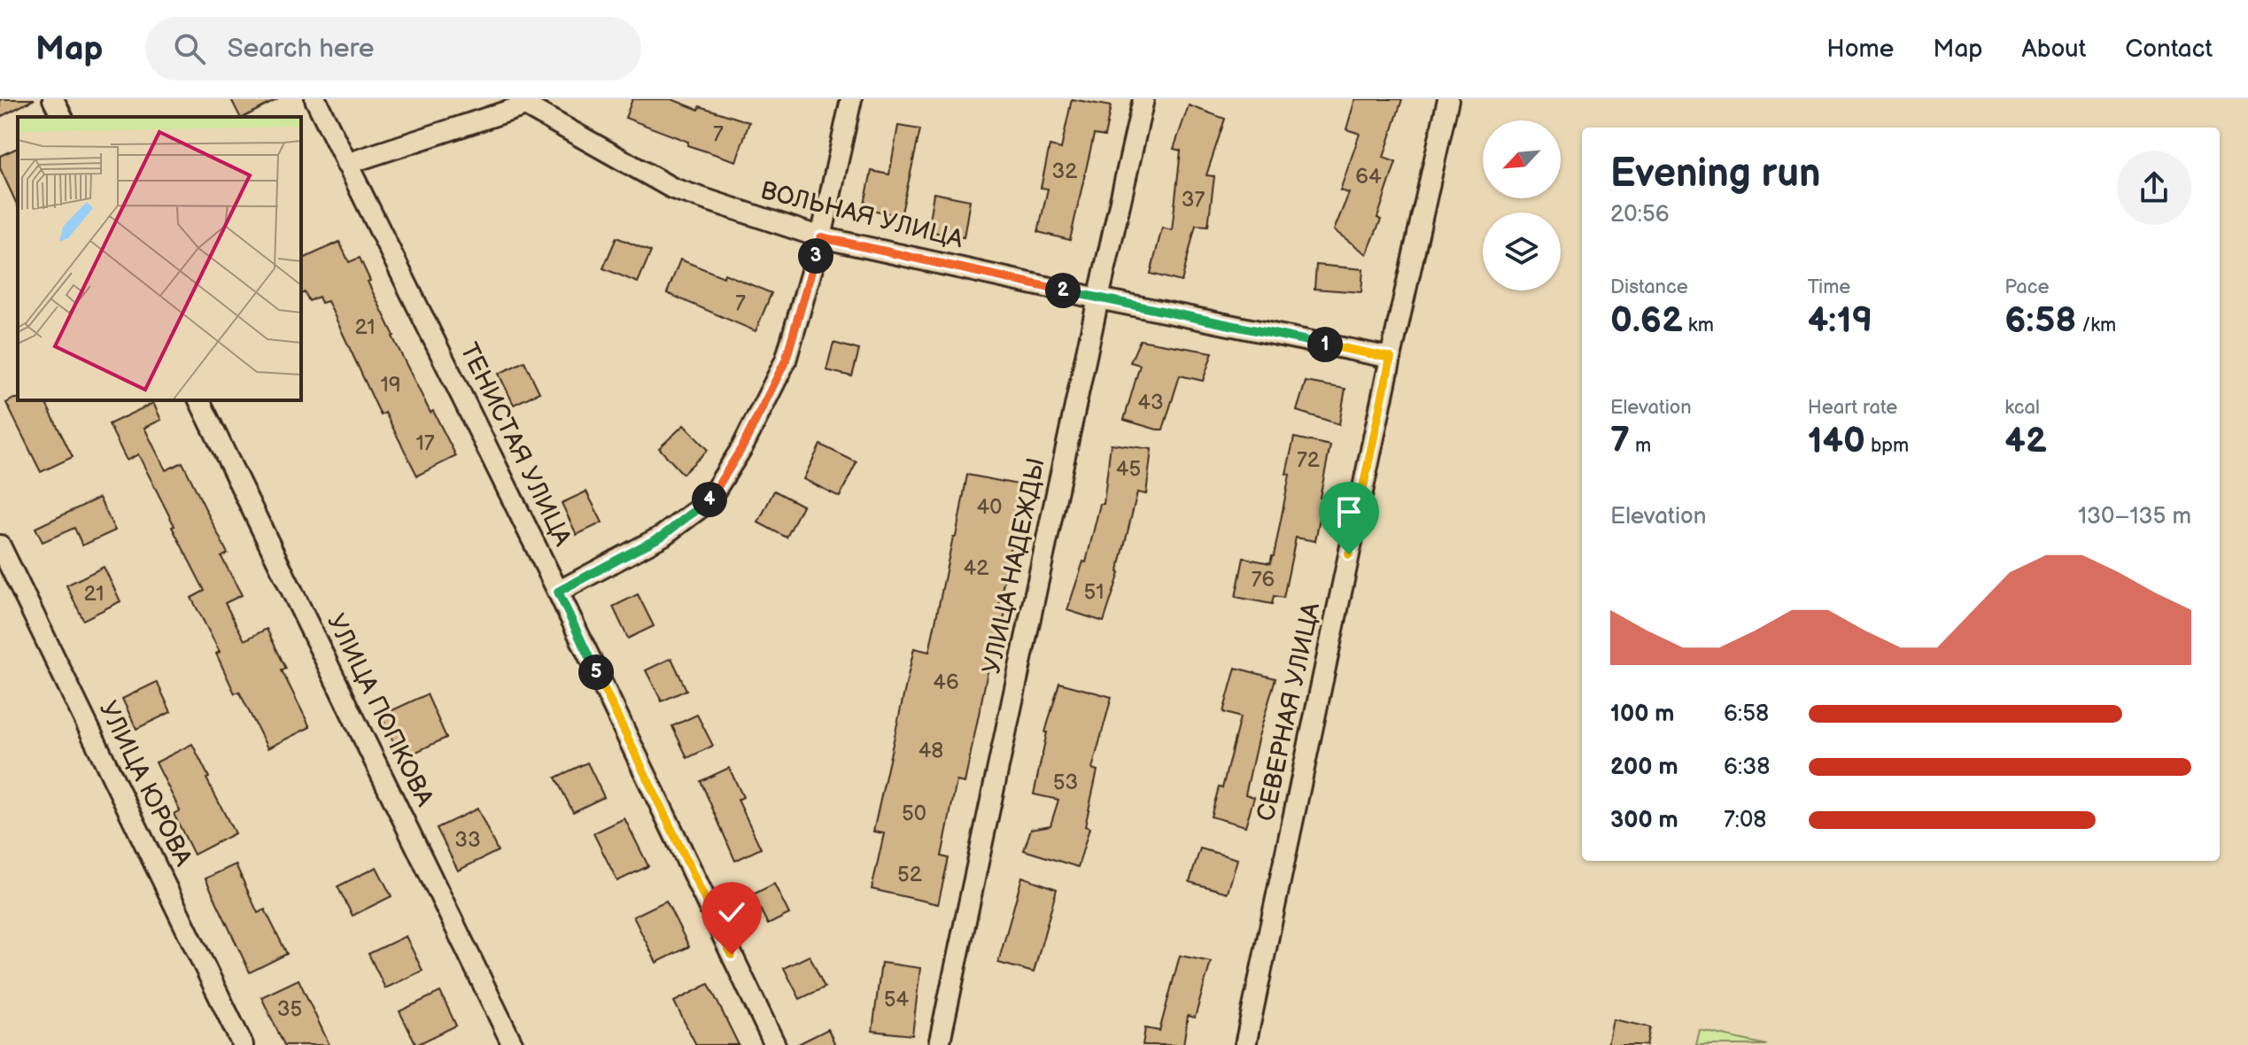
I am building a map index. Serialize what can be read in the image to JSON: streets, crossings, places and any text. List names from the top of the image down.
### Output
{
  "streets": {
    "street": [
      "ВОЛЬНАЯ УЛИЦА",
      "ТЕНИСТАЯ УЛИЦА",
      "УЛИЦА НАДЕЖДЫ",
      "УЛИЦА ПОПКОВА",
      "СЕВЕРНАЯ УЛИЦА",
      "УЛИЦА ЮРОВА"
    ]
  },
  "crossings": [
    ["ВОЛЬНАЯ УЛИЦА", "ТЕНИСТАЯ УЛИЦА"],
    ["ВОЛЬНАЯ УЛИЦА", "УЛИЦА НАДЕЖДЫ"],
    ["ВОЛЬНАЯ УЛИЦА", "СЕВЕРНАЯ УЛИЦА"]
  ],
  "house_numbers": [
    "7",
    "32",
    "64",
    "37",
    "7",
    "21",
    "19",
    "43",
    "17",
    "72",
    "45",
    "40",
    "42",
    "76",
    "51",
    "21",
    "46",
    "48",
    "53",
    "50",
    "33",
    "52",
    "54",
    "35"
  ],
  "north": "bottom left",
  "page": {
    "header": "Map",
    "search": "Search here",
    "nav": [
      "Home",
      "Map",
      "About",
      "Contact"
    ],
    "heading": ["Evening run", "20:56"],
    "pins": [
      "3",
      "2",
      "1",
      "4",
      "5"
    ],
    "stats": [
      ["Distance", "0.62 km"],
      ["Time", "4:19"],
      ["Pace", "6:58 /km"],
      ["Elevation", "7 m"],
      ["Heart rate", "140 bpm"],
      ["kcal", "42"]
    ],
    "chart": ["Elevation", "130–135 m"],
    "list": [
      {
        "name": "100 m",
        "note": "6:58"
      },
      {
        "name": "200 m",
        "note": "6:38"
      },
      {
        "name": "300 m",
        "note": "7:08"
      }
    ]
  }
}
